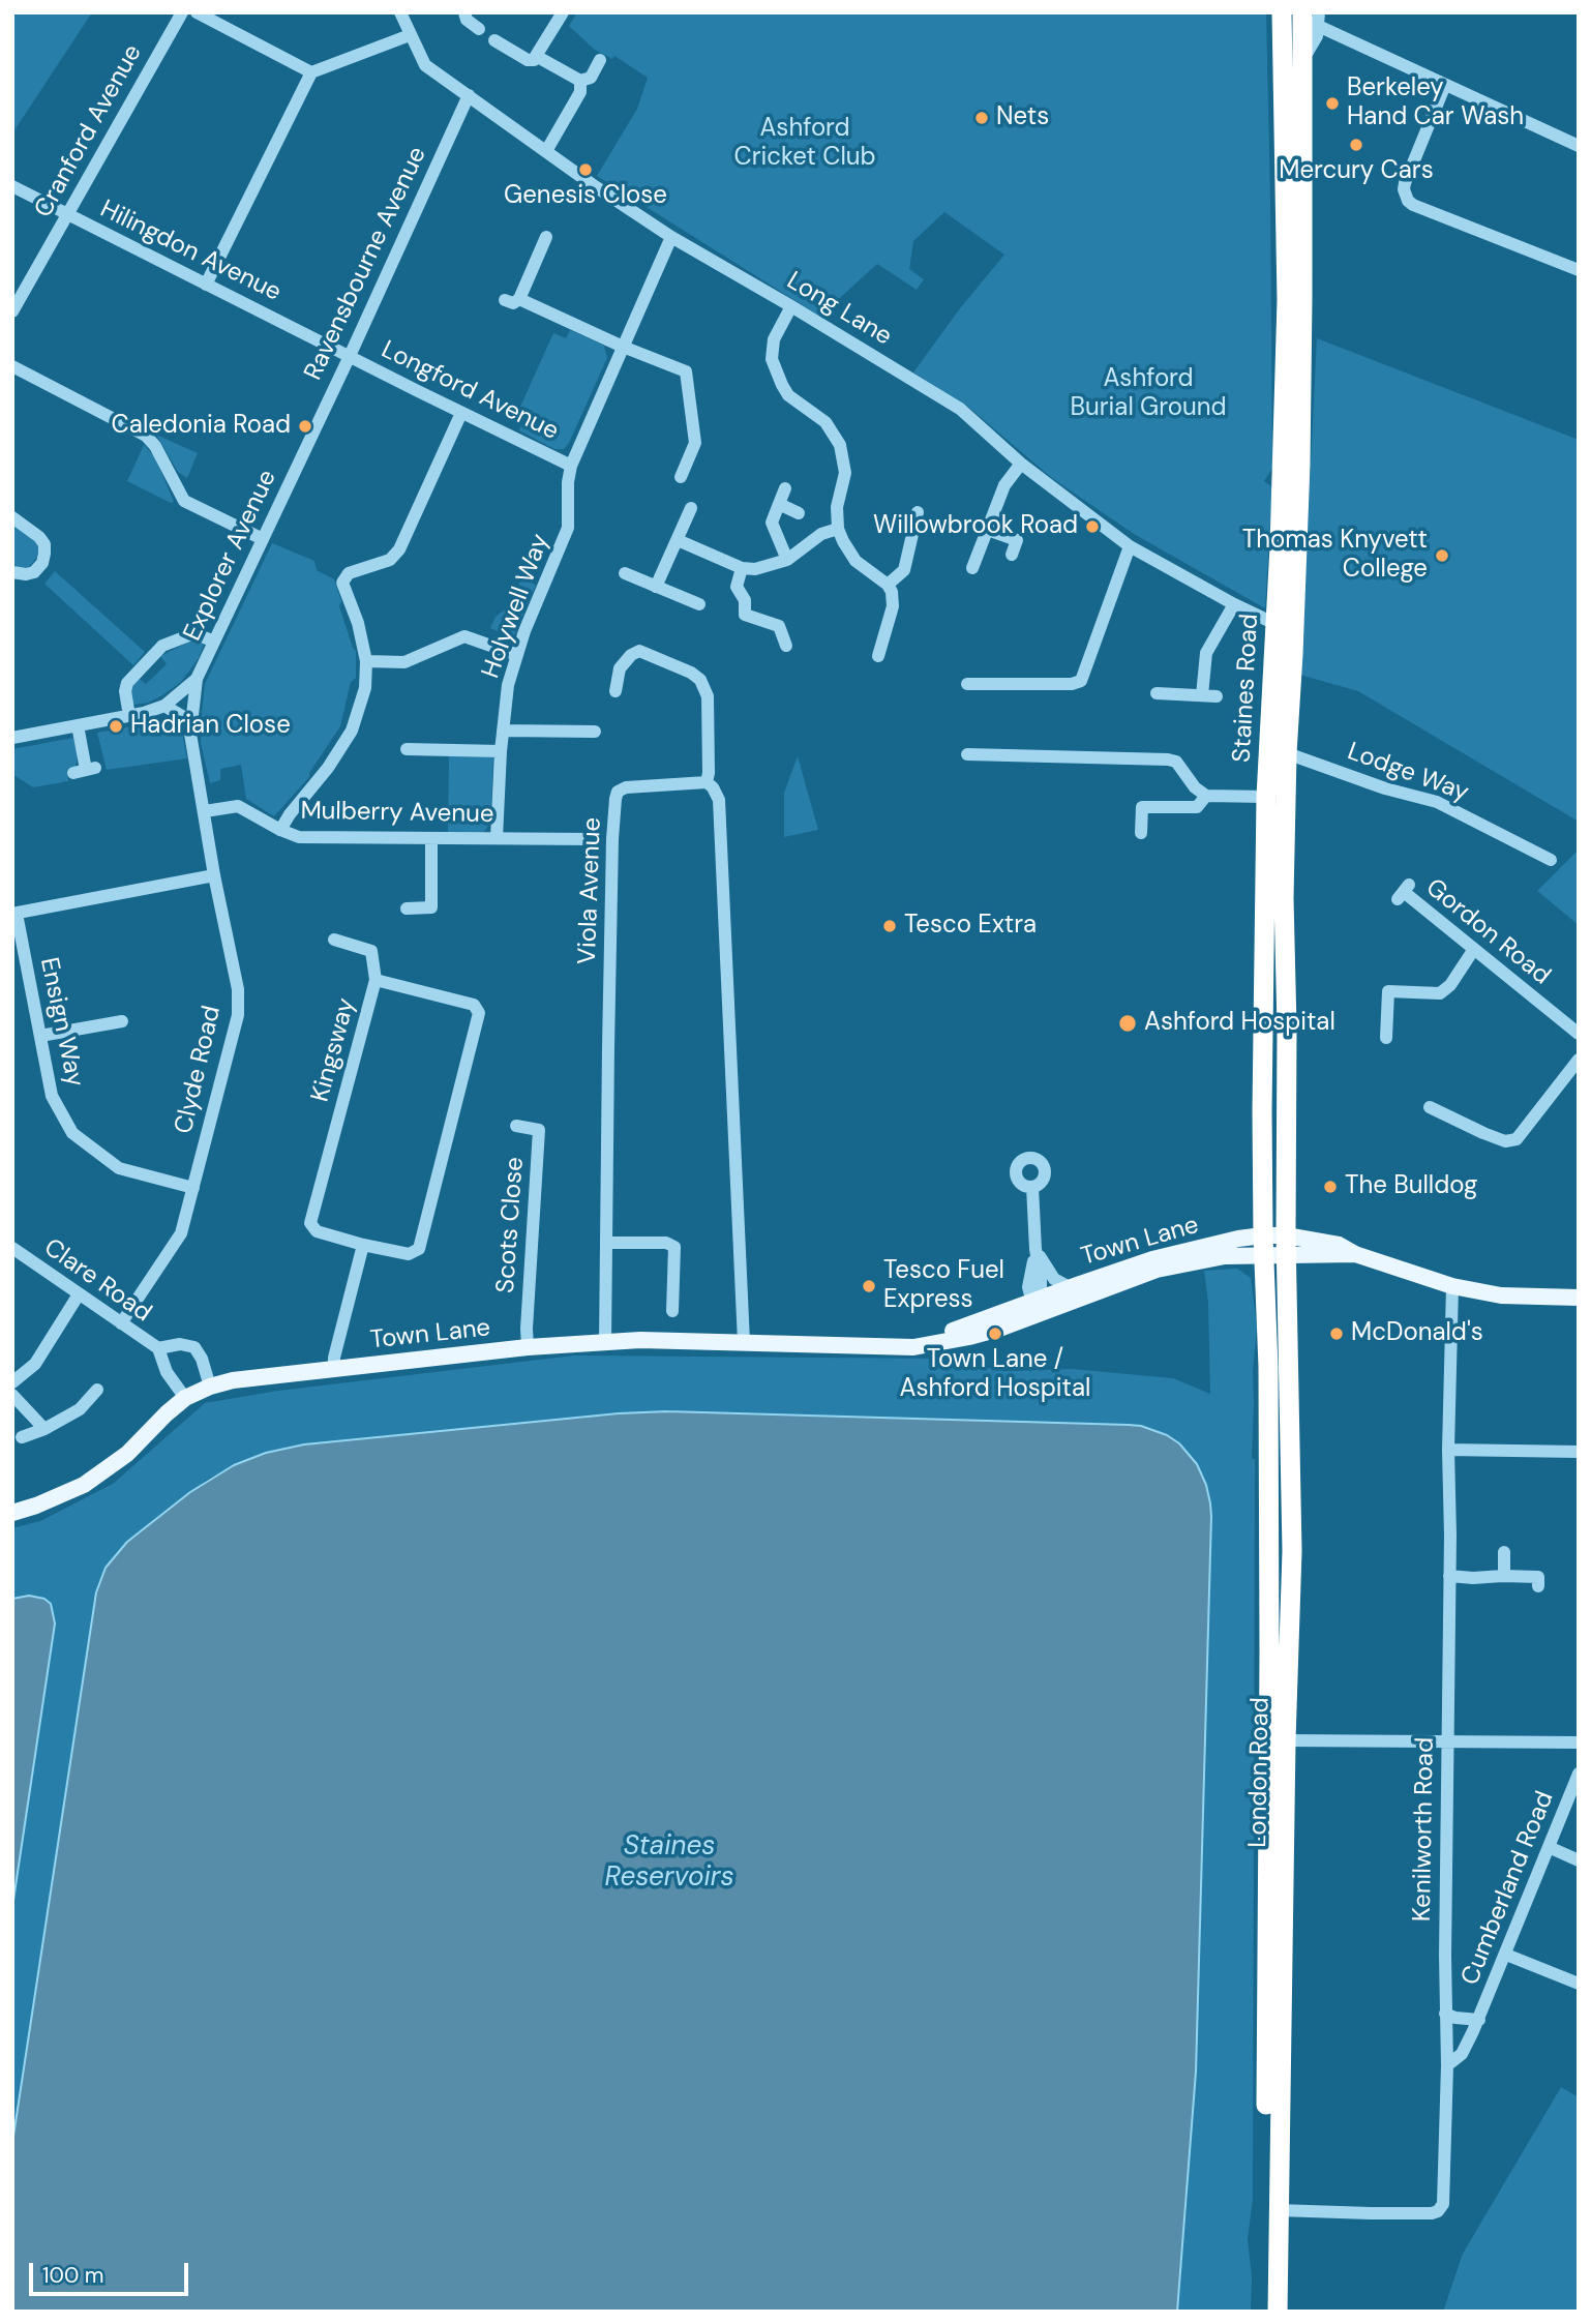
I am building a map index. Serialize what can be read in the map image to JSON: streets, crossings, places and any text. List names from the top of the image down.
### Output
{
  "streets": {
    "highway": ["Staines Road", "London Road"],
    "main road": ["Town Lane"],
    "street": [
      "Cranford Avenue",
      "Hilingdon Avenue",
      "Ravensbourne Avenue",
      "Long Lane",
      "Longford Avenue",
      "Explorer Avenue",
      "Holywell Way",
      "Lodge Way",
      "Mulberry Avenue",
      "Viola Avenue",
      "Gordon Road",
      "Ensign Way",
      "Kingsway",
      "Clyde Road",
      "Scots Close",
      "Clare Road",
      "Kenilworth Road",
      "Cumberland Road"
    ]
  },
  "crossings": [
    ["Cranford Avenue", "Hilingdon Avenue"],
    ["Hilingdon Avenue", "Ravensbourne Avenue"],
    ["Hilingdon Avenue", "Longford Avenue"],
    ["Ravensbourne Avenue", "Long Lane"],
    ["Ravensbourne Avenue", "Longford Avenue"],
    ["Ravensbourne Avenue", "Explorer Avenue"],
    ["Long Lane", "Holywell Way"],
    ["Long Lane", "Staines Road"],
    ["Longford Avenue", "Holywell Way"],
    ["Explorer Avenue", "Clyde Road"],
    ["Holywell Way", "Mulberry Avenue"],
    ["Staines Road", "Lodge Way"],
    ["Staines Road", "Town Lane"],
    ["Staines Road", "London Road"],
    ["Mulberry Avenue", "Clyde Road"],
    ["Viola Avenue", "Town Lane"],
    ["Ensign Way", "Clyde Road"],
    ["Clyde Road", "Clare Road"],
    ["Scots Close", "Town Lane"],
    ["Town Lane", "Clare Road"],
    ["London Road", "Kenilworth Road"],
    ["Kenilworth Road", "Cumberland Road"]
  ],
  "water": ["Staines Reservoirs"],
  "parks": ["Ashford Cricket Club", "Ashford Burial Ground"],
  "places": [
    "Berkeley Hand Car Wash",
    "Nets",
    "Mercury Cars",
    "Genesis Close",
    "Caledonia Road",
    "Willowbrook Road",
    "Thomas Knyvett College",
    "Hadrian Close",
    "Tesco Extra",
    "Ashford Hospital",
    "The Bulldog",
    "Tesco Fuel Express",
    "Town Lane / Ashford Hospital",
    "McDonald's"
  ],
  "scale_bar": "100 m"
}
